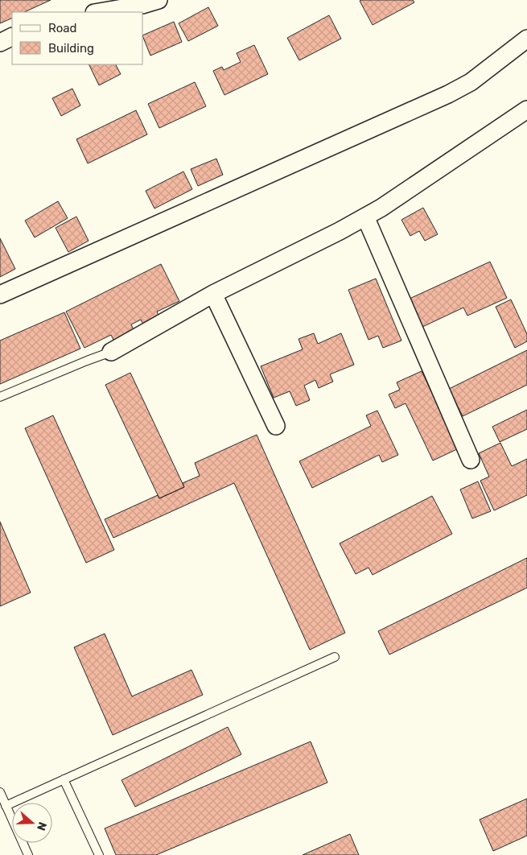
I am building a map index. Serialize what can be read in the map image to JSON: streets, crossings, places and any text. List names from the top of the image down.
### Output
{
  "legend": ["Road", "Building"],
  "north": "right"
}
